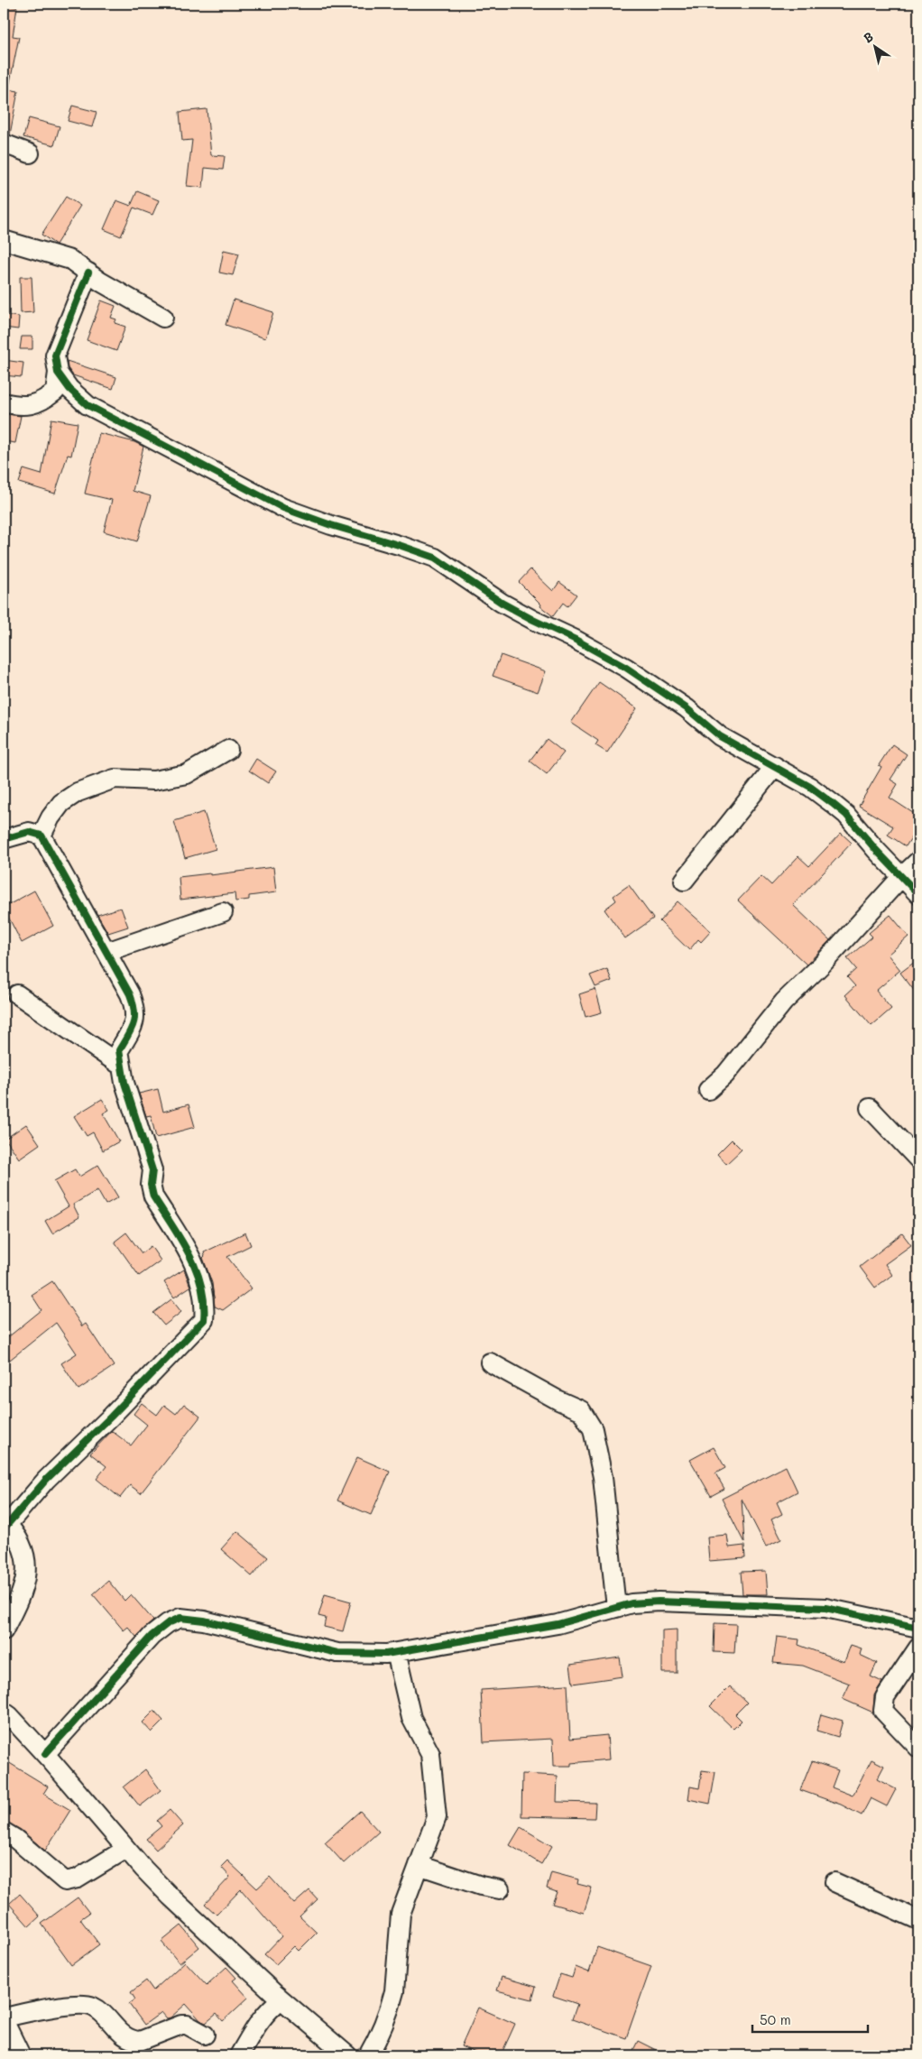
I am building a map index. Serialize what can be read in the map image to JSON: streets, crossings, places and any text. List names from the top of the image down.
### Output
{
  "scale_bar": "50 m",
  "north": "top left"
}
